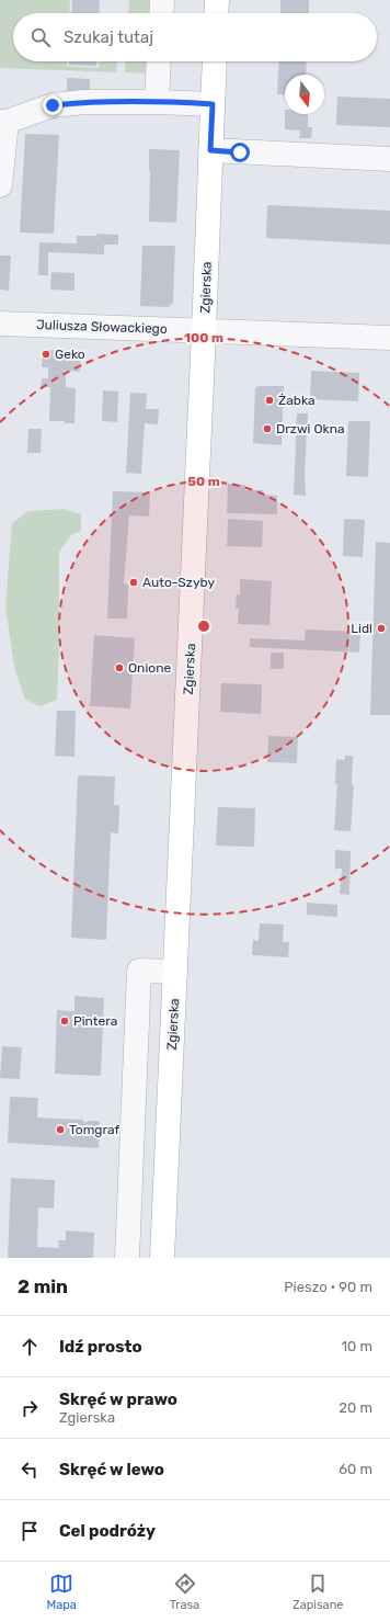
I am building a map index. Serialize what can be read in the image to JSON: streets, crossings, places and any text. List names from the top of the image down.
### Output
{
  "streets": {
    "main road": ["Zgierska"],
    "street": ["Juliusza Słowackiego"]
  },
  "crossings": [
    ["Zgierska", "Juliusza Słowackiego"]
  ],
  "places": [
    "Geko",
    "Żabka",
    "Drzwi Okna",
    "Auto-Szyby",
    "Lidl",
    "Onione",
    "Pintera",
    "Tomgraf"
  ],
  "north": "bottom",
  "page": {
    "search": "Szukaj tutaj",
    "heading": ["2 min", "Pieszo · 90 m"],
    "list": [
      ["Idź prosto", "10 m"],
      ["Skręć w prawo", "Zgierska", "20 m"],
      ["Skręć w lewo", "60 m"],
      "Cel podróży"
    ],
    "nav": ["Mapa", "Trasa", "Zapisane"]
  },
  "rings": ["100 m", "50 m"]
}
